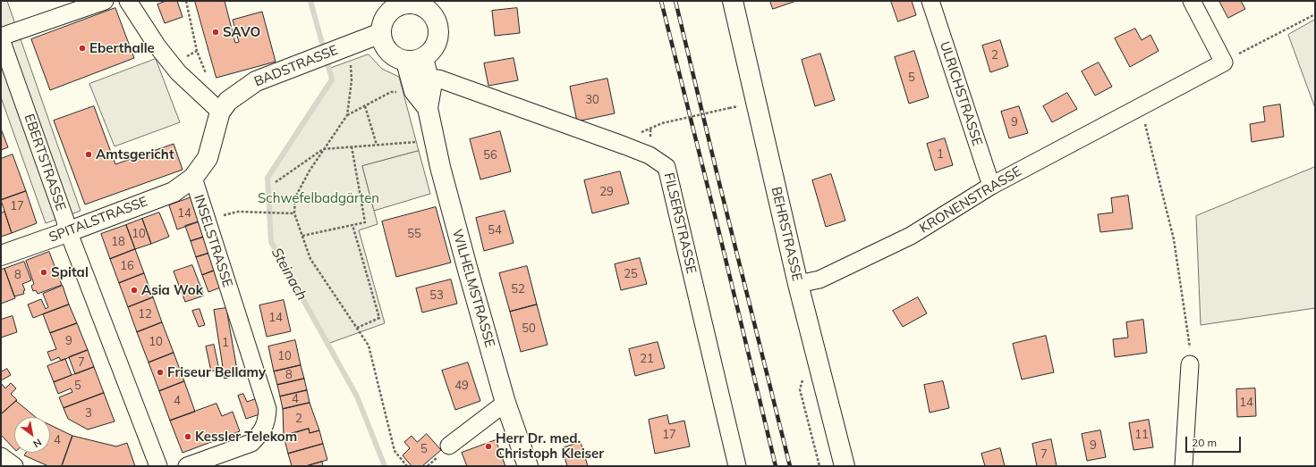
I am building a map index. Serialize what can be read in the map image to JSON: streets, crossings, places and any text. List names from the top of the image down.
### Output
{
  "streets": {
    "street": [
      "BADSTRASSE",
      "ULRICHSTRASSE",
      "EBERTSTRASSE",
      "KRONENSTRASSE",
      "SPITALSTRASSE",
      "FILSERSTRASSE",
      "BEHRSTRASSE",
      "INSELSTRASSE",
      "WILHELMSTRASSE"
    ]
  },
  "crossings": [
    ["BADSTRASSE", "INSELSTRASSE"],
    ["BADSTRASSE", "WILHELMSTRASSE"],
    ["ULRICHSTRASSE", "KRONENSTRASSE"],
    ["EBERTSTRASSE", "SPITALSTRASSE"],
    ["KRONENSTRASSE", "BEHRSTRASSE"],
    ["SPITALSTRASSE", "INSELSTRASSE"],
    ["FILSERSTRASSE", "WILHELMSTRASSE"]
  ],
  "water": ["Steinach"],
  "parks": ["Schwefelbadgärten"],
  "places": [
    "SAVO",
    "Eberthalle",
    "Amtsgericht",
    "Spital",
    "Asia Wok",
    "Friseur Bellamy",
    "Kessler Telekom",
    "Herr Dr. med. Christoph Kleiser"
  ],
  "house_numbers": [
    "2",
    "5",
    "30",
    "9",
    "1",
    "56",
    "29",
    "17",
    "14",
    "54",
    "10",
    "55",
    "18",
    "16",
    "25",
    "8",
    "52",
    "53",
    "12",
    "14",
    "50",
    "9",
    "10",
    "1",
    "10",
    "21",
    "7",
    "8",
    "5",
    "49",
    "4",
    "4",
    "14",
    "3",
    "2",
    "17",
    "11",
    "4",
    "9",
    "5",
    "7"
  ],
  "scale_bar": "20 m",
  "north": "bottom right"
}
